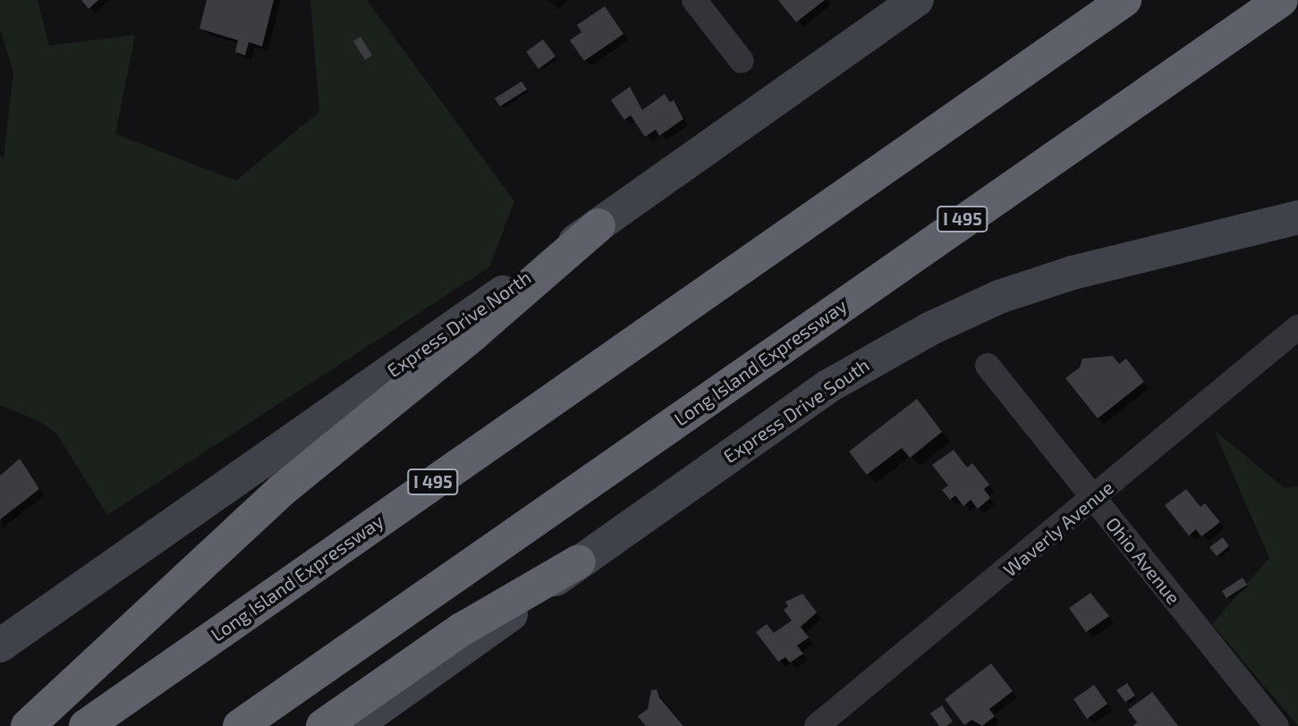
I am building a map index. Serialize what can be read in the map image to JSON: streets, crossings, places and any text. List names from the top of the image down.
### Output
{
  "streets": {
    "highway": ["I 495", "Long Island Expressway"],
    "main road": ["Express Drive North", "Express Drive South"],
    "street": ["Waverly Avenue", "Ohio Avenue"]
  },
  "crossings": [
    ["Waverly Avenue", "Ohio Avenue"]
  ]
}
